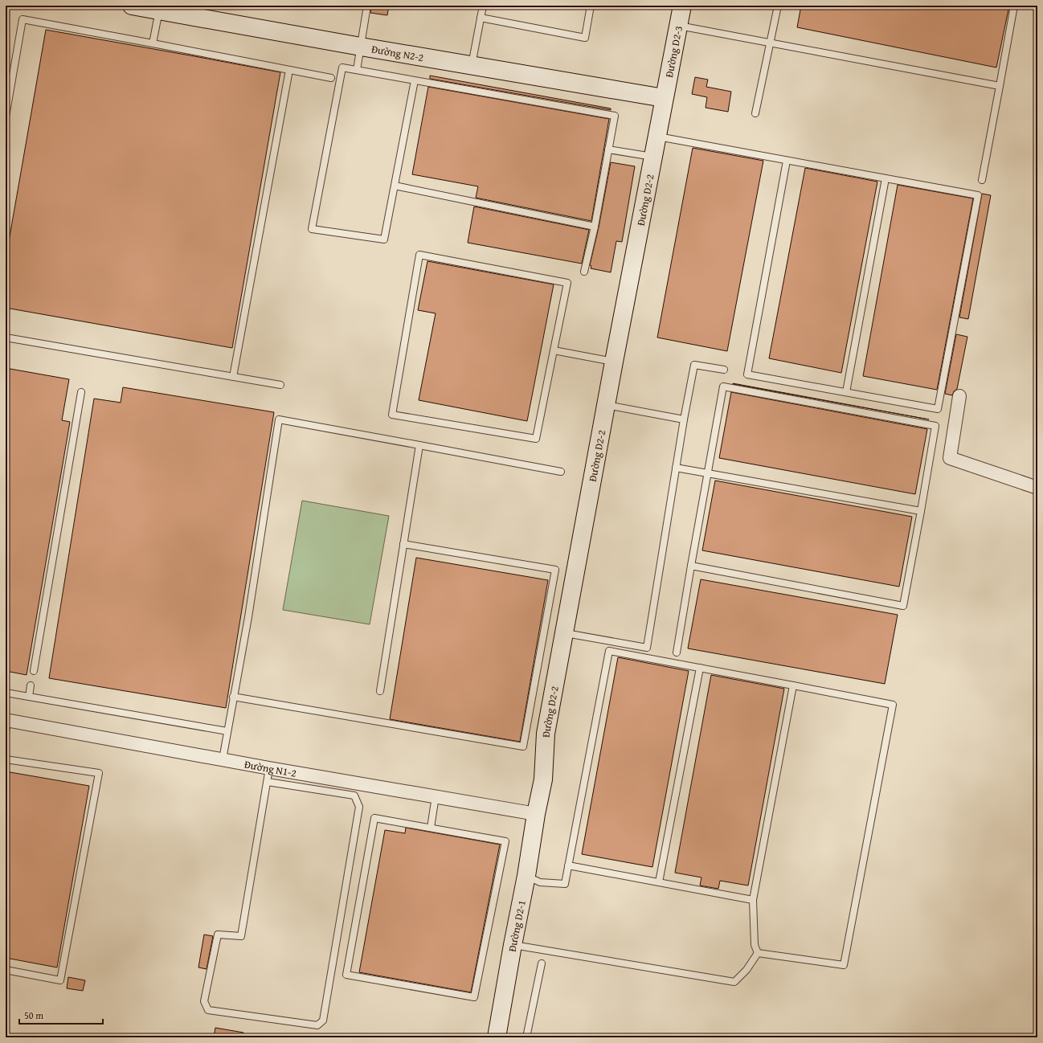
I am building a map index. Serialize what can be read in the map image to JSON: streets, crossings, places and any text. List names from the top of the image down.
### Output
{
  "streets": {
    "main road": [
      "Đường D2-3",
      "Đường N2-2",
      "Đường D2-2",
      "Đường D2-1"
    ],
    "street": ["Đường N1-2"]
  },
  "crossings": [
    ["Đường D2-3", "Đường N2-2"],
    ["Đường D2-3", "Đường D2-2"],
    ["Đường N2-2", "Đường D2-2"],
    ["Đường D2-2", "Đường N1-2"],
    ["Đường D2-2", "Đường D2-1"],
    ["Đường N1-2", "Đường D2-1"]
  ],
  "scale_bar": "50 m"
}
